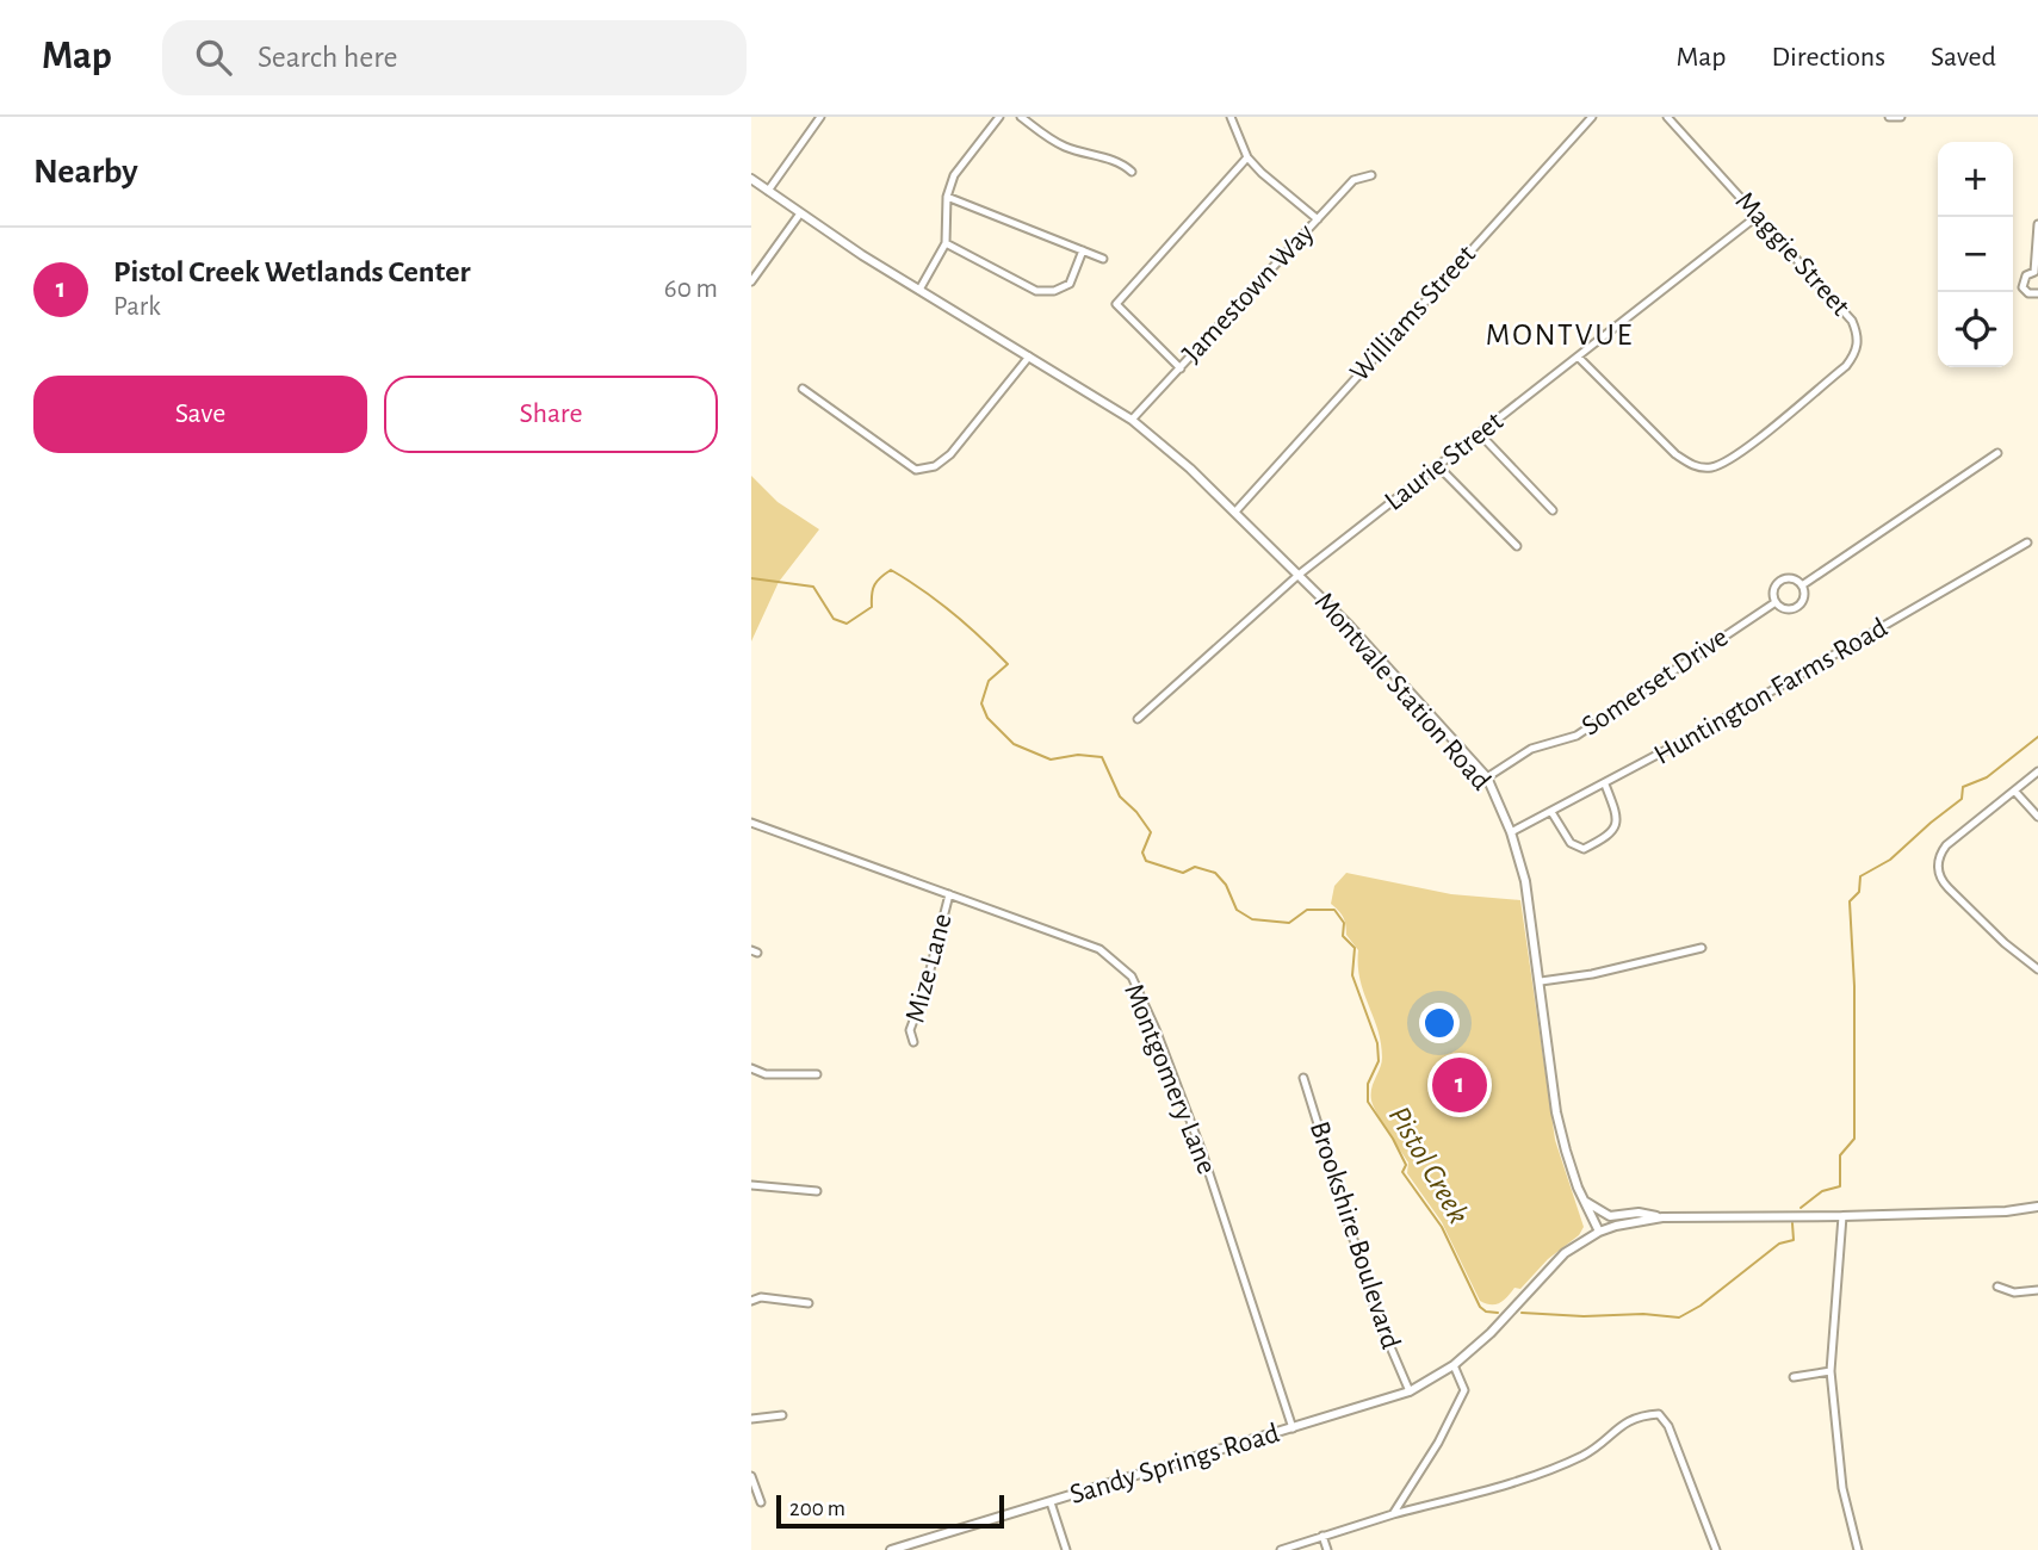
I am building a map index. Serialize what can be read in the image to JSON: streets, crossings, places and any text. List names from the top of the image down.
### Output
{
  "streets": {
    "street": [
      "Maggie Street",
      "Jamestown Way",
      "Williams Street",
      "Laurie Street",
      "Somerset Drive",
      "Montvale Station Road",
      "Huntington Farms Road",
      "Mize Lane",
      "Montgomery Lane",
      "Brookshire Boulevard",
      "Sandy Springs Road"
    ]
  },
  "crossings": [
    ["Maggie Street", "Laurie Street"],
    ["Jamestown Way", "Montvale Station Road"],
    ["Williams Street", "Montvale Station Road"],
    ["Laurie Street", "Montvale Station Road"],
    ["Somerset Drive", "Montvale Station Road"],
    ["Montvale Station Road", "Huntington Farms Road"],
    ["Montvale Station Road", "Sandy Springs Road"],
    ["Mize Lane", "Montgomery Lane"],
    ["Montgomery Lane", "Sandy Springs Road"],
    ["Brookshire Boulevard", "Sandy Springs Road"]
  ],
  "districts": ["MONTVUE"],
  "water": ["Pistol Creek"],
  "scale_bar": "200 m",
  "page": {
    "header": "Map",
    "search": "Search here",
    "nav": ["Map", "Directions", "Saved"],
    "heading": "Nearby",
    "map_buttons": ["+", "−"],
    "list": [
      {
        "mark": "1",
        "name": "Pistol Creek Wetlands Center",
        "note": "Park",
        "value": "60 m"
      }
    ],
    "buttons": ["Save", "Share"],
    "pins": "1",
    "scale": "200 m"
  }
}
